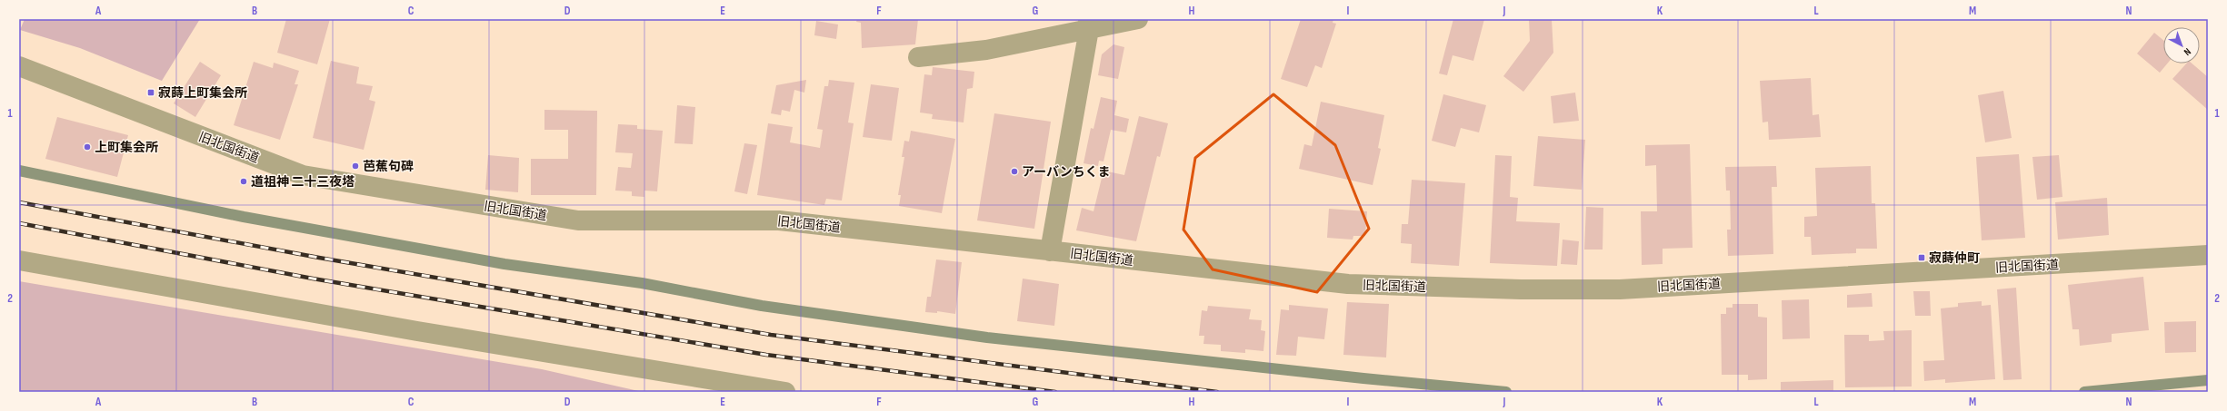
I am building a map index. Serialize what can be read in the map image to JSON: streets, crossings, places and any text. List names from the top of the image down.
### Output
{
  "streets": {
    "street": ["旧北国街道"]
  },
  "places": {
    "transit": ["寂蒔上町集会所", "寂蒔仲町"],
    "other": [
      "上町集会所",
      "芭蕉句碑",
      "アーバンちくま",
      "道祖神 二十三夜塔"
    ]
  },
  "north": "bottom right",
  "grid": {
    "columns": [
      "A",
      "B",
      "C",
      "D",
      "E",
      "F",
      "G",
      "H",
      "I",
      "J",
      "K",
      "L",
      "M",
      "N"
    ],
    "rows": ["1", "2"]
  }
}
